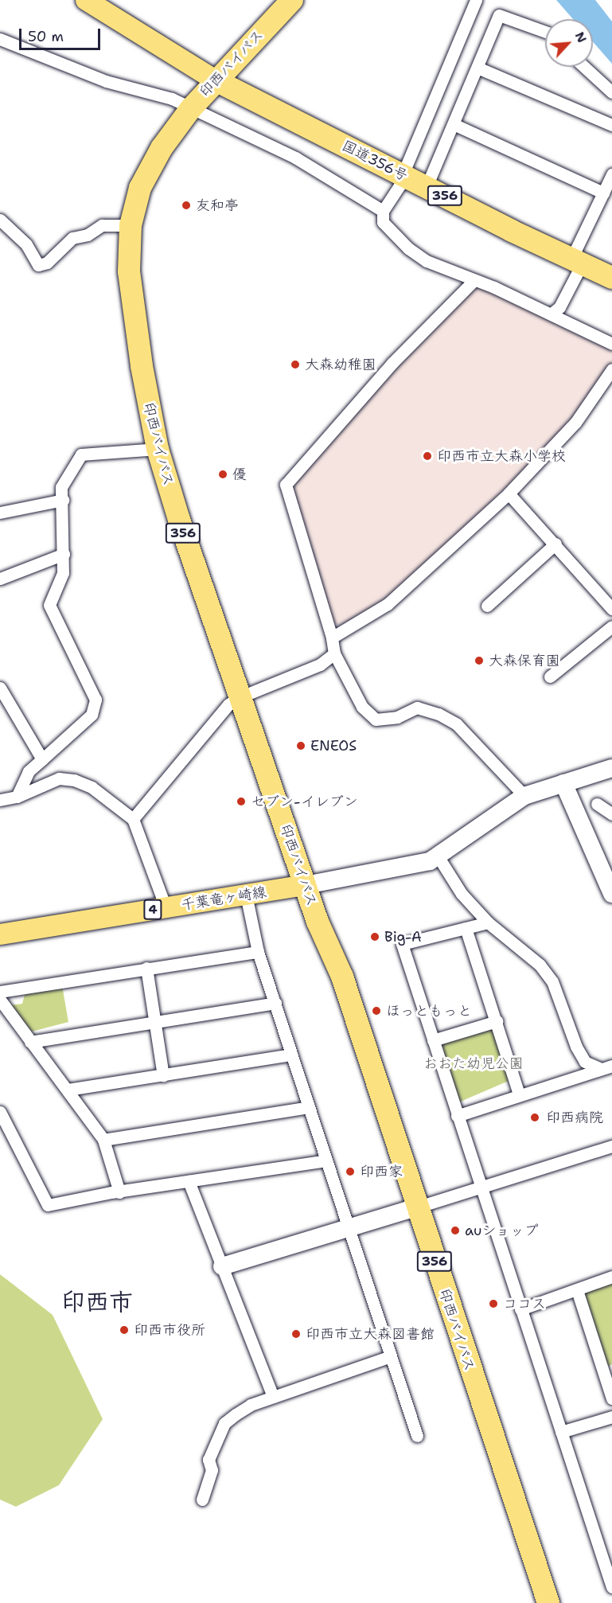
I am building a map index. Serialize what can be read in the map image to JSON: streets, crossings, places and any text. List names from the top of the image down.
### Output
{
  "streets": {
    "highway": ["印西バイパス", "国道356号", "356"],
    "main road": ["千葉竜ヶ崎線", "4"]
  },
  "crossings": [
    ["印西バイパス", "国道356号"],
    ["印西バイパス", "千葉竜ヶ崎線"]
  ],
  "districts": ["印西市"],
  "parks": ["おおた幼児公園"],
  "places": [
    "友和亭",
    "大森幼稚園",
    "印西市立大森小学校",
    "優",
    "大森保育園",
    "ENEOS",
    "セブン-イレブン",
    "Big-A",
    "ほっともっと",
    "印西病院",
    "印西家",
    "auショップ",
    "ココス",
    "印西市役所",
    "印西市立大森図書館"
  ],
  "scale_bar": "50 m",
  "north": "top right"
}
